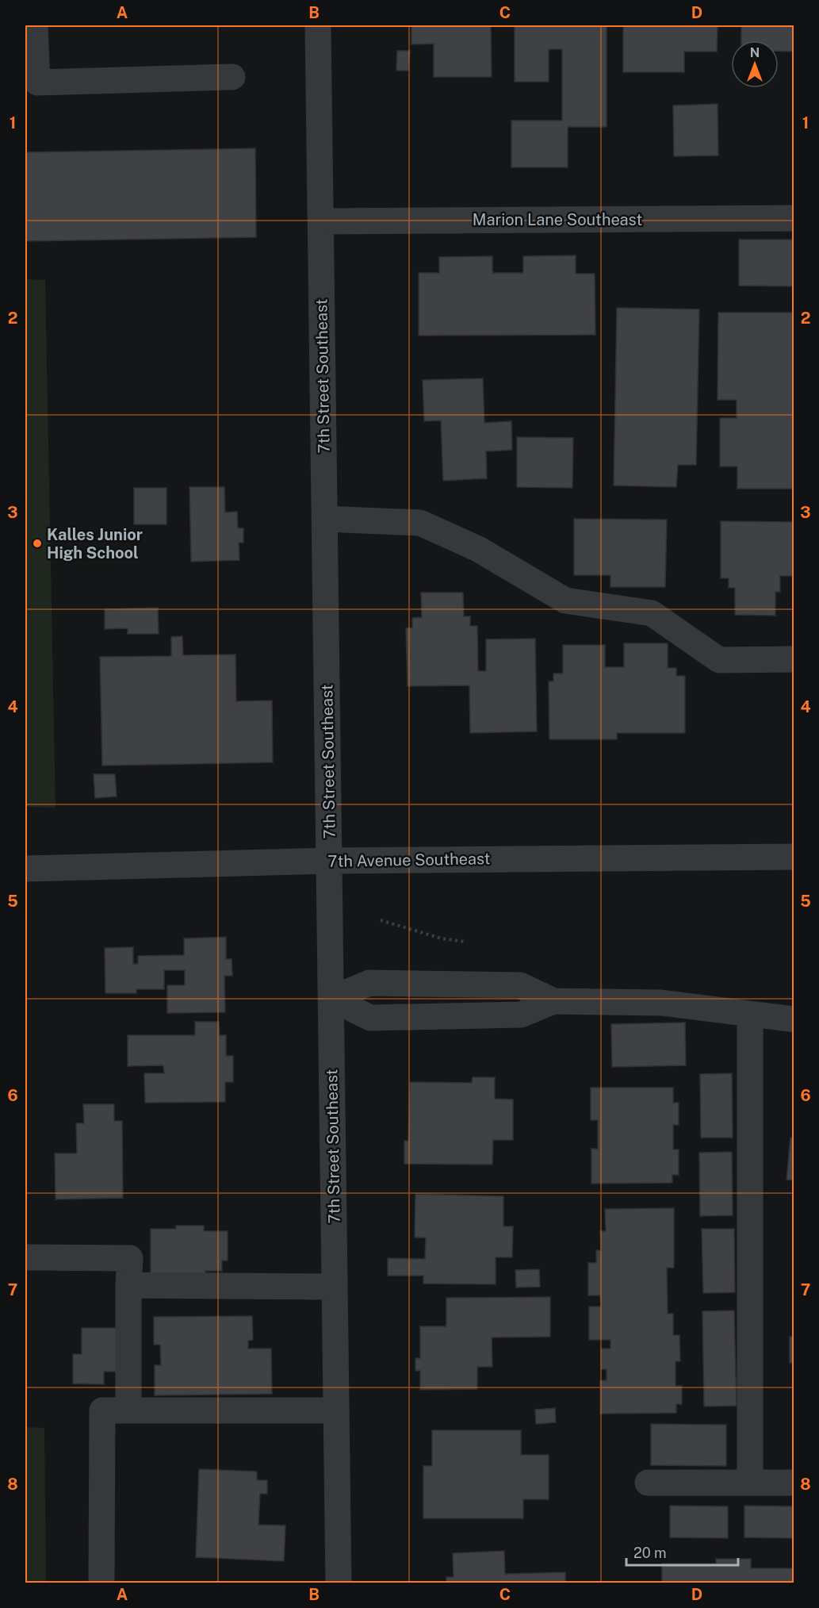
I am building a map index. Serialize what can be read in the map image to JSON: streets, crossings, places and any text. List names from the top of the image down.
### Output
{
  "streets": {
    "street": ["Marion Lane Southeast", "7th Street Southeast", "7th Avenue Southeast"]
  },
  "crossings": [
    ["Marion Lane Southeast", "7th Street Southeast"],
    ["7th Street Southeast", "7th Avenue Southeast"]
  ],
  "places": ["Kalles Junior High School"],
  "scale_bar": "20 m",
  "north": "top",
  "grid": {
    "columns": [
      "A",
      "B",
      "C",
      "D"
    ],
    "rows": [
      "1",
      "2",
      "3",
      "4",
      "5",
      "6",
      "7",
      "8"
    ]
  }
}
